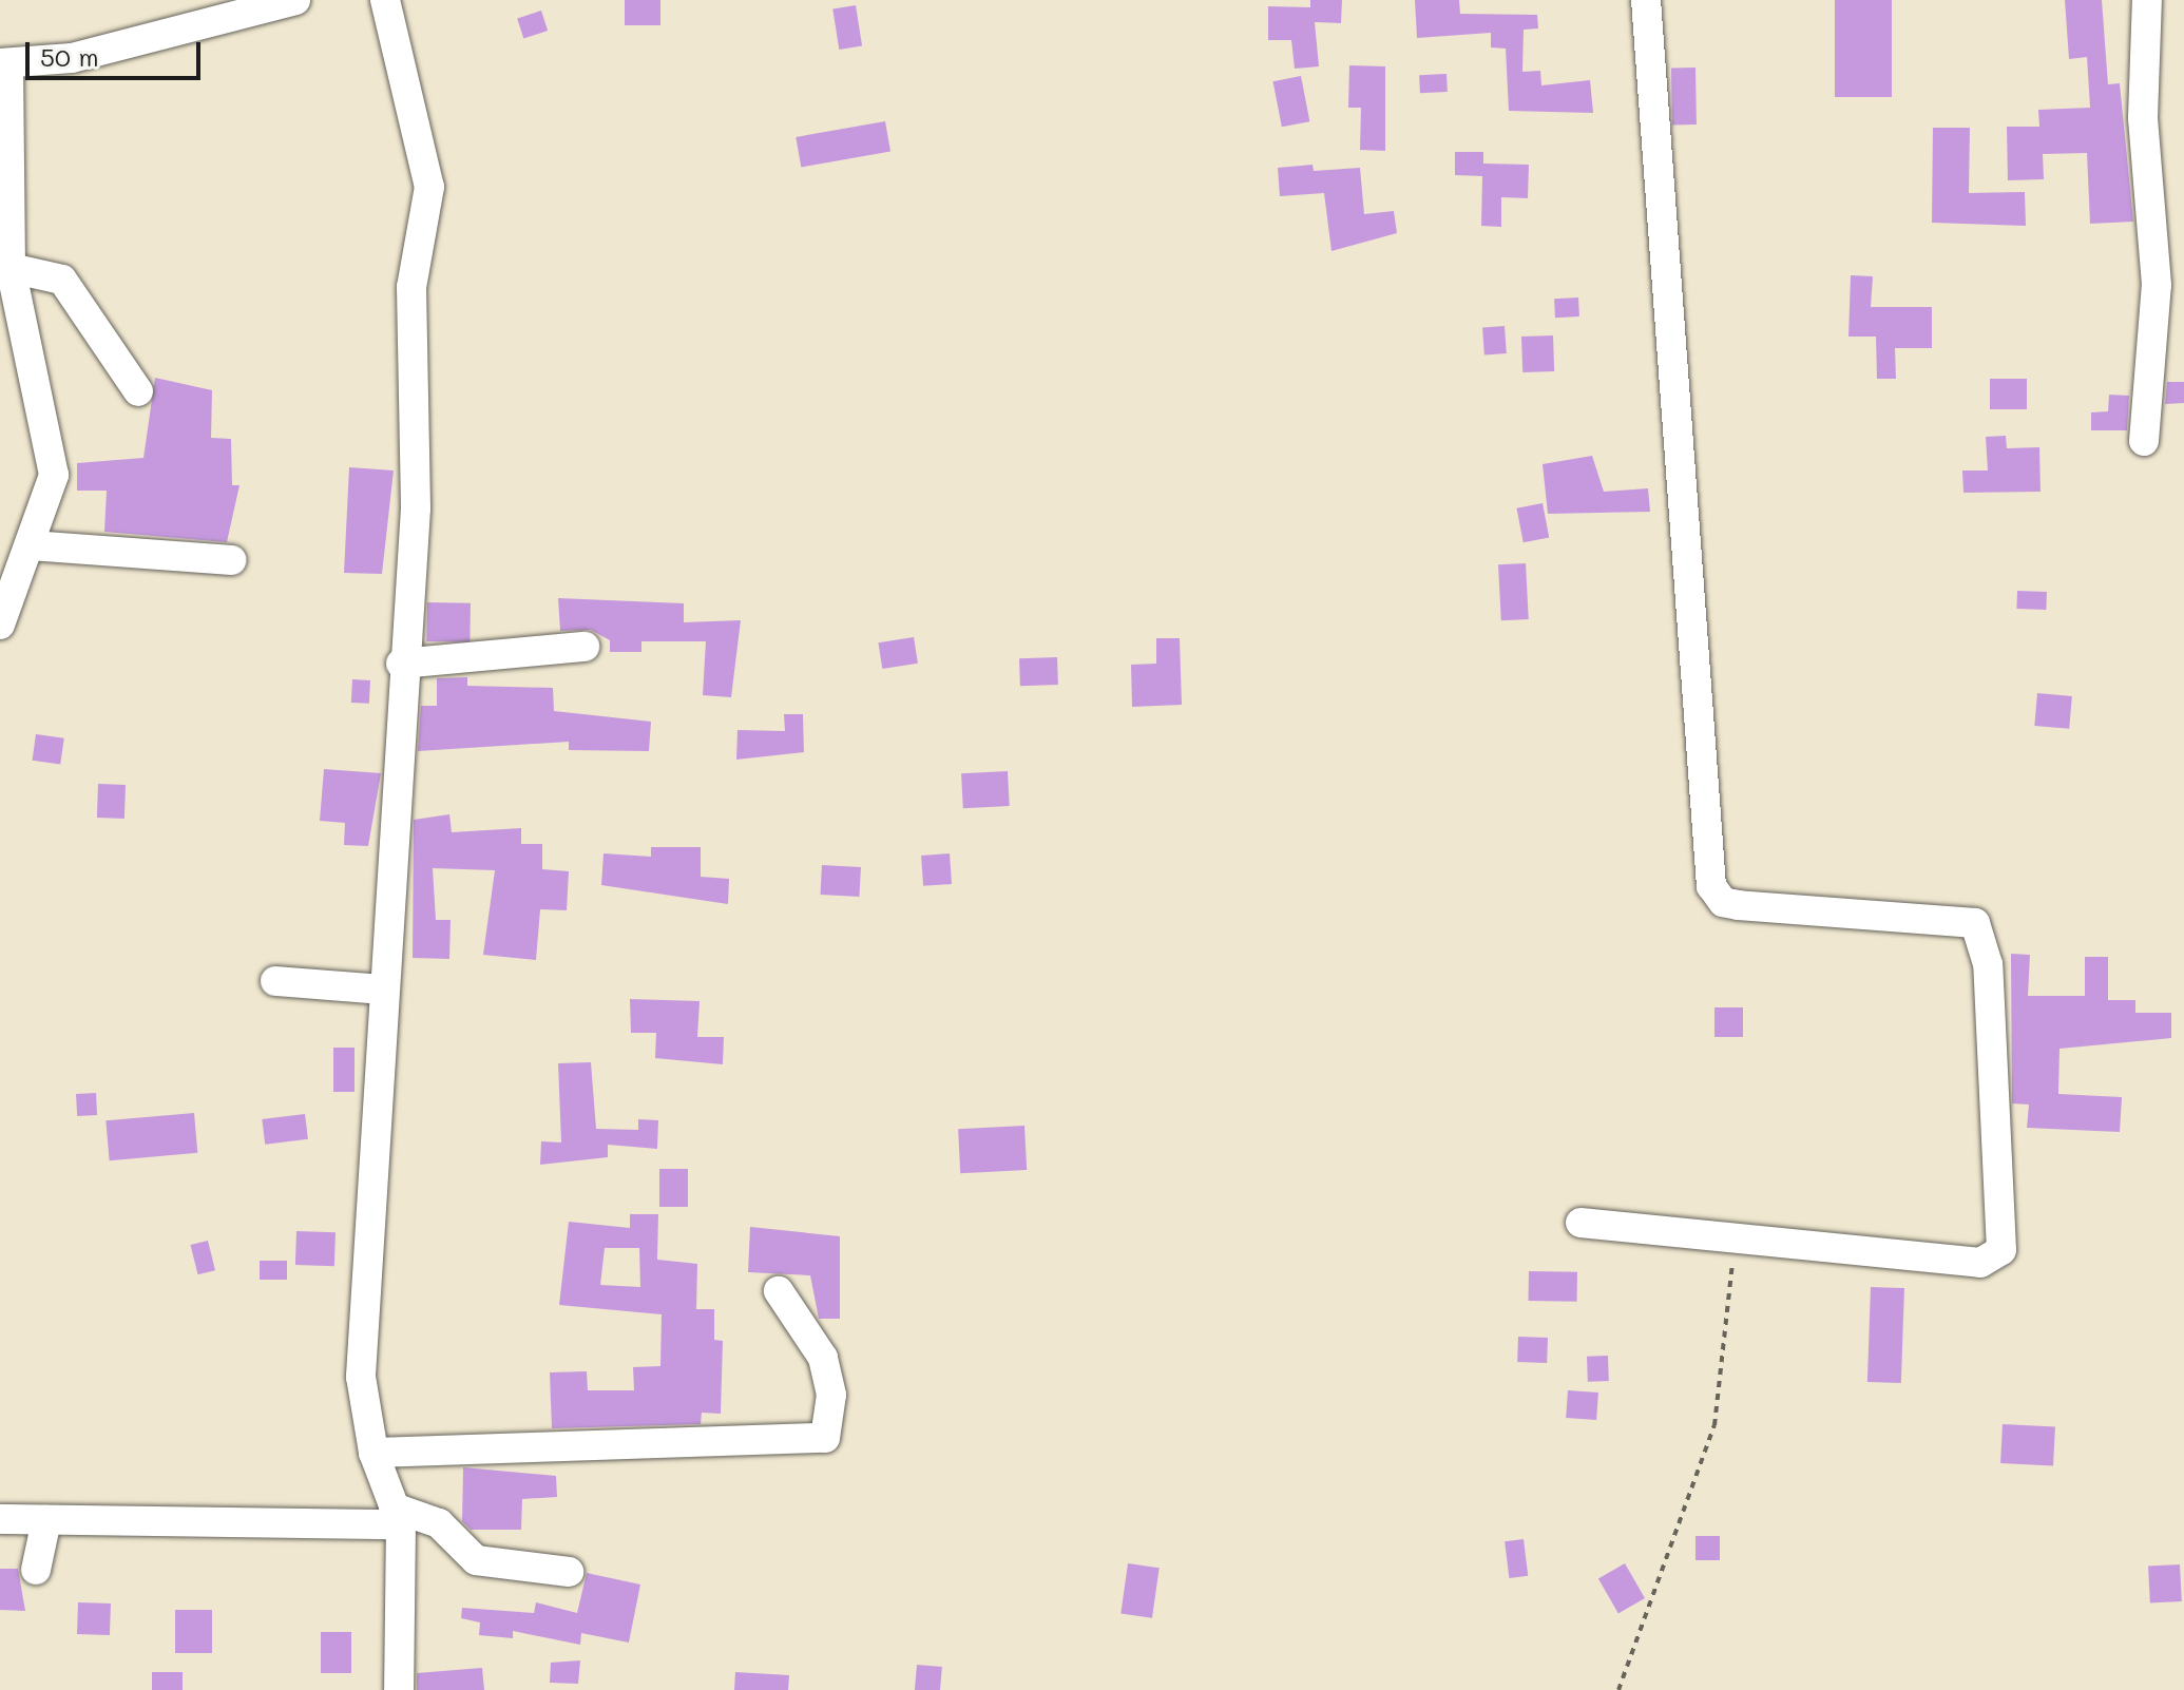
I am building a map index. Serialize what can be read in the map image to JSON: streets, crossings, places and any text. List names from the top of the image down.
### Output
{
  "scale_bar": "50 m"
}
